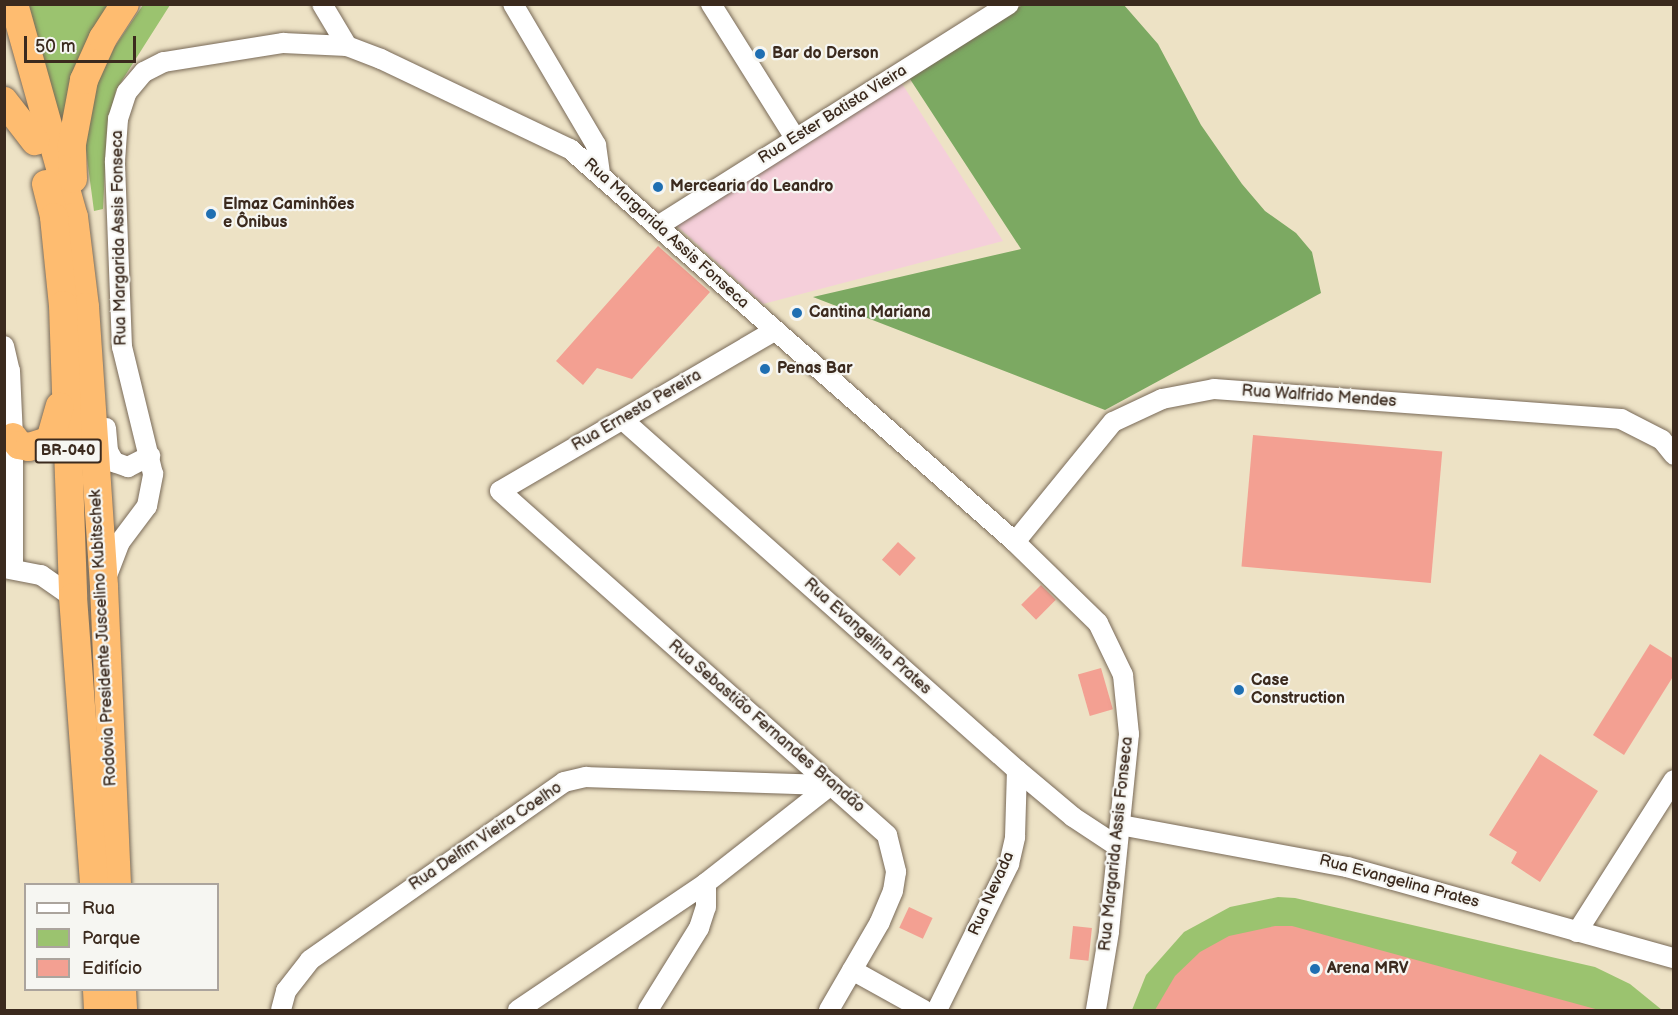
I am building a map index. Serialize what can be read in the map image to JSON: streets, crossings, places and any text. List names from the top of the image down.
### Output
{
  "streets": {
    "highway": ["BR-040", "Rodovia Presidente Juscelino Kubitschek"],
    "street": [
      "Rua Ester Batista Vieira",
      "Rua Margarida Assis Fonseca",
      "Rua Walfrido Mendes",
      "Rua Ernesto Pereira",
      "Rua Evangelina Prates",
      "Rua Sebastião Fernandes Brandão",
      "Rua Delfim Vieira Coelho",
      "Rua Nevada"
    ]
  },
  "crossings": [
    ["Rua Ester Batista Vieira", "Rua Margarida Assis Fonseca"],
    ["Rua Margarida Assis Fonseca", "Rua Walfrido Mendes"],
    ["Rua Margarida Assis Fonseca", "Rua Ernesto Pereira"],
    ["Rua Margarida Assis Fonseca", "Rua Evangelina Prates"],
    ["Rua Margarida Assis Fonseca", "Rodovia Presidente Juscelino Kubitschek"],
    ["Rua Ernesto Pereira", "Rua Evangelina Prates"],
    ["Rua Ernesto Pereira", "Rua Sebastião Fernandes Brandão"],
    ["Rua Evangelina Prates", "Rua Nevada"],
    ["Rua Sebastião Fernandes Brandão", "Rua Delfim Vieira Coelho"]
  ],
  "places": [
    "Bar do Derson",
    "Mercearia do Leandro",
    "Elmaz Caminhões e Ônibus",
    "Cantina Mariana",
    "Penas Bar",
    "Case Construction",
    "Arena MRV"
  ],
  "legend": ["Rua", "Parque", "Edifício"],
  "scale_bar": "50 m"
}
